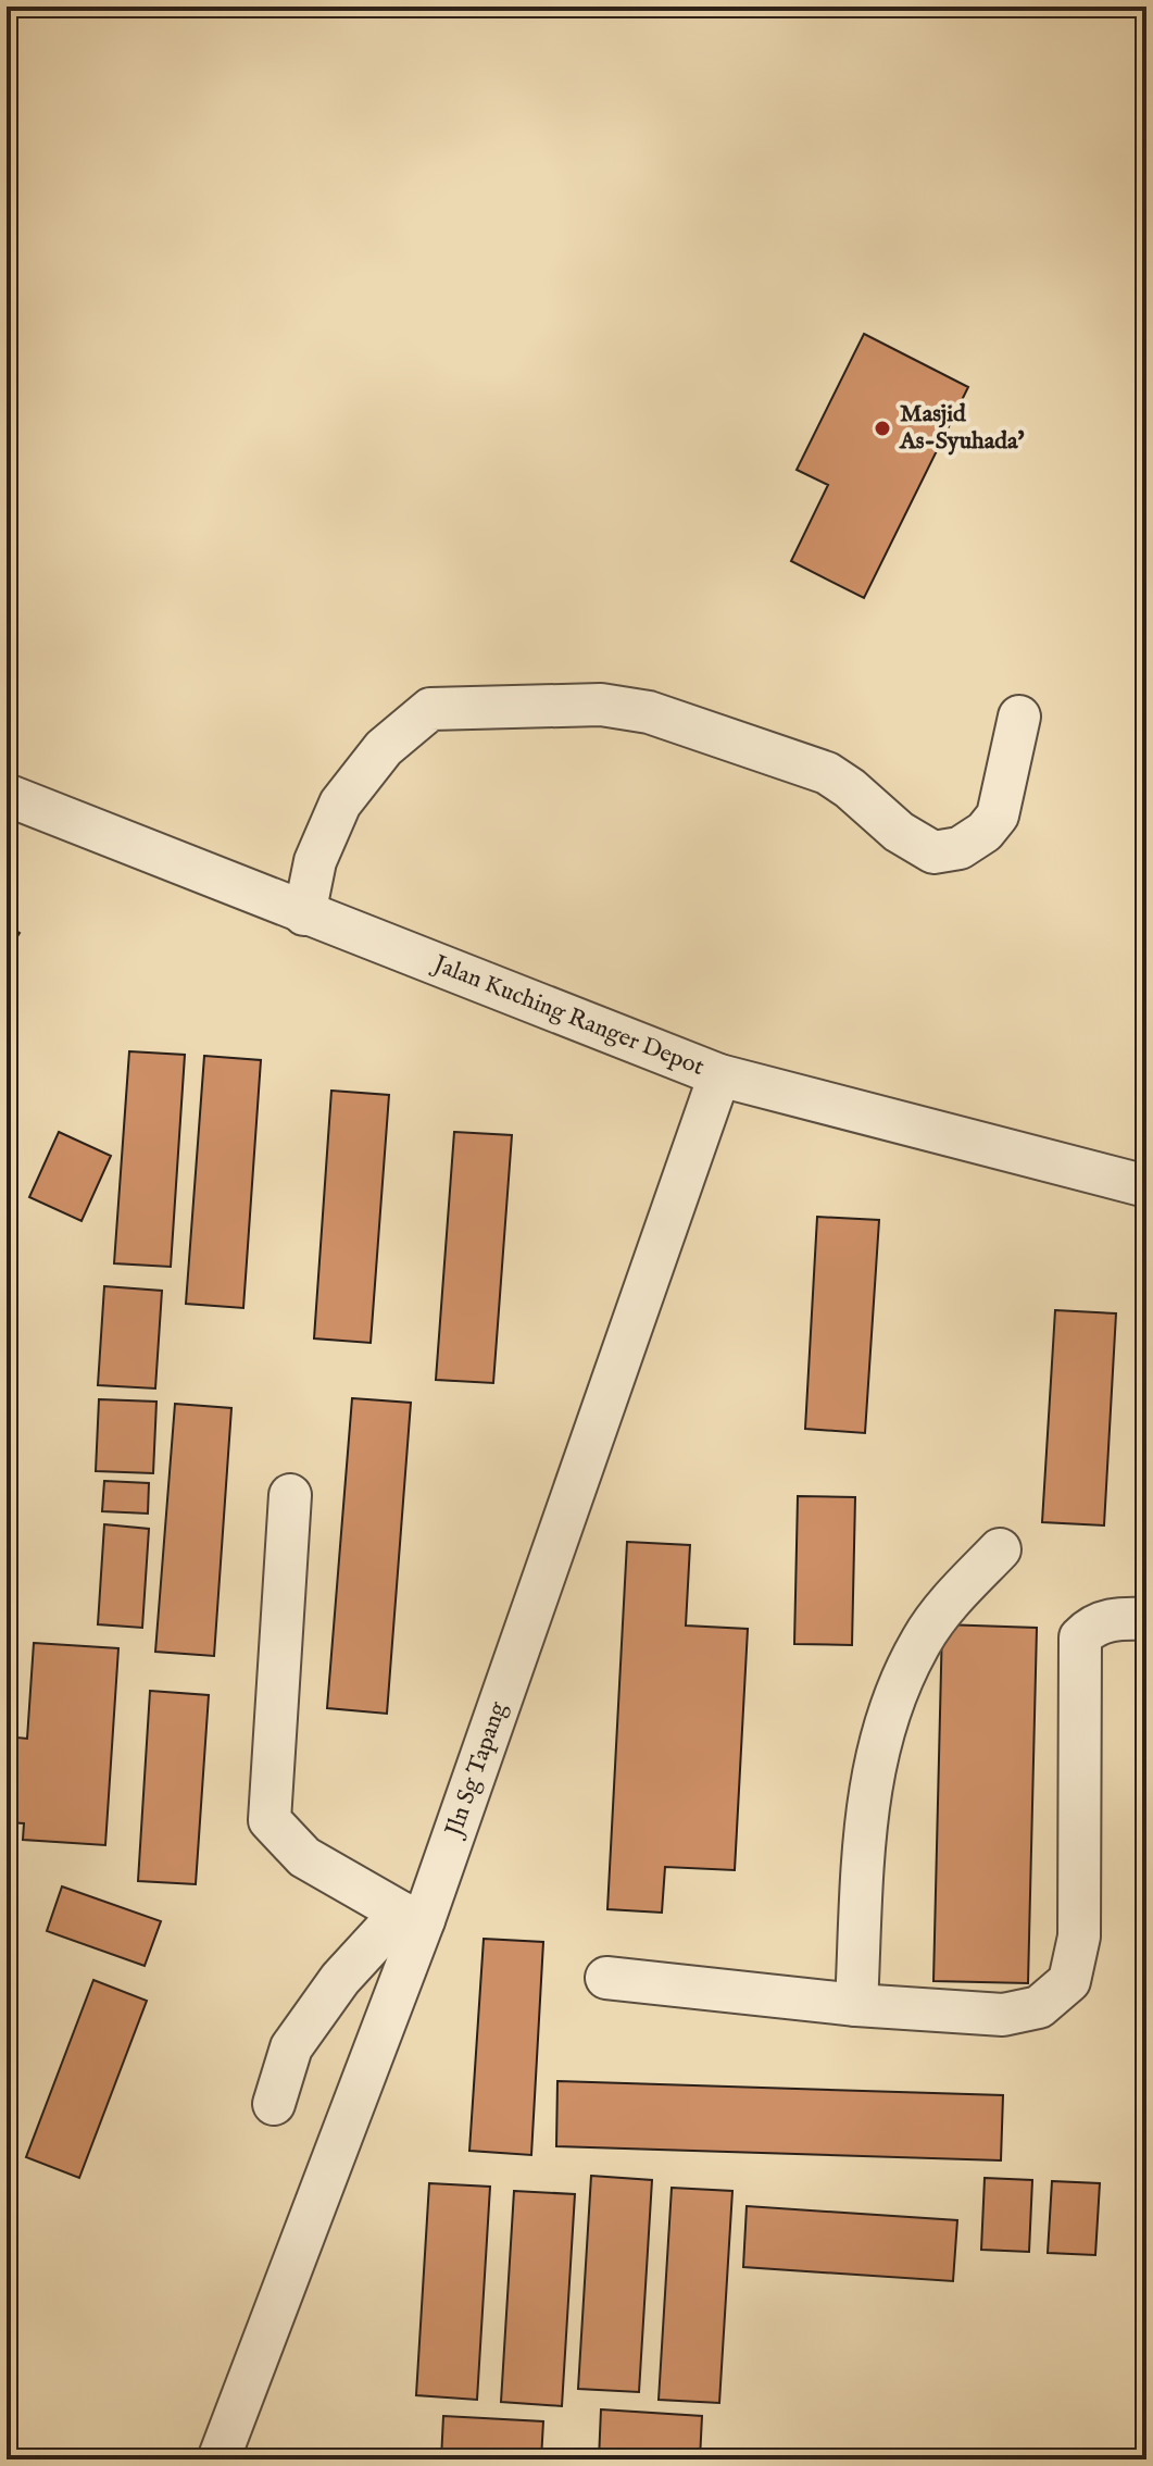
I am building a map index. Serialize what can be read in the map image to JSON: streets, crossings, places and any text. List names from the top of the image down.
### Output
{
  "streets": {
    "street": ["Jalan Kuching Ranger Depot", "Jln Sg Tapang"]
  },
  "crossings": [
    ["Jalan Kuching Ranger Depot", "Jln Sg Tapang"]
  ],
  "places": ["Masjid As-Syuhada'"]
}
